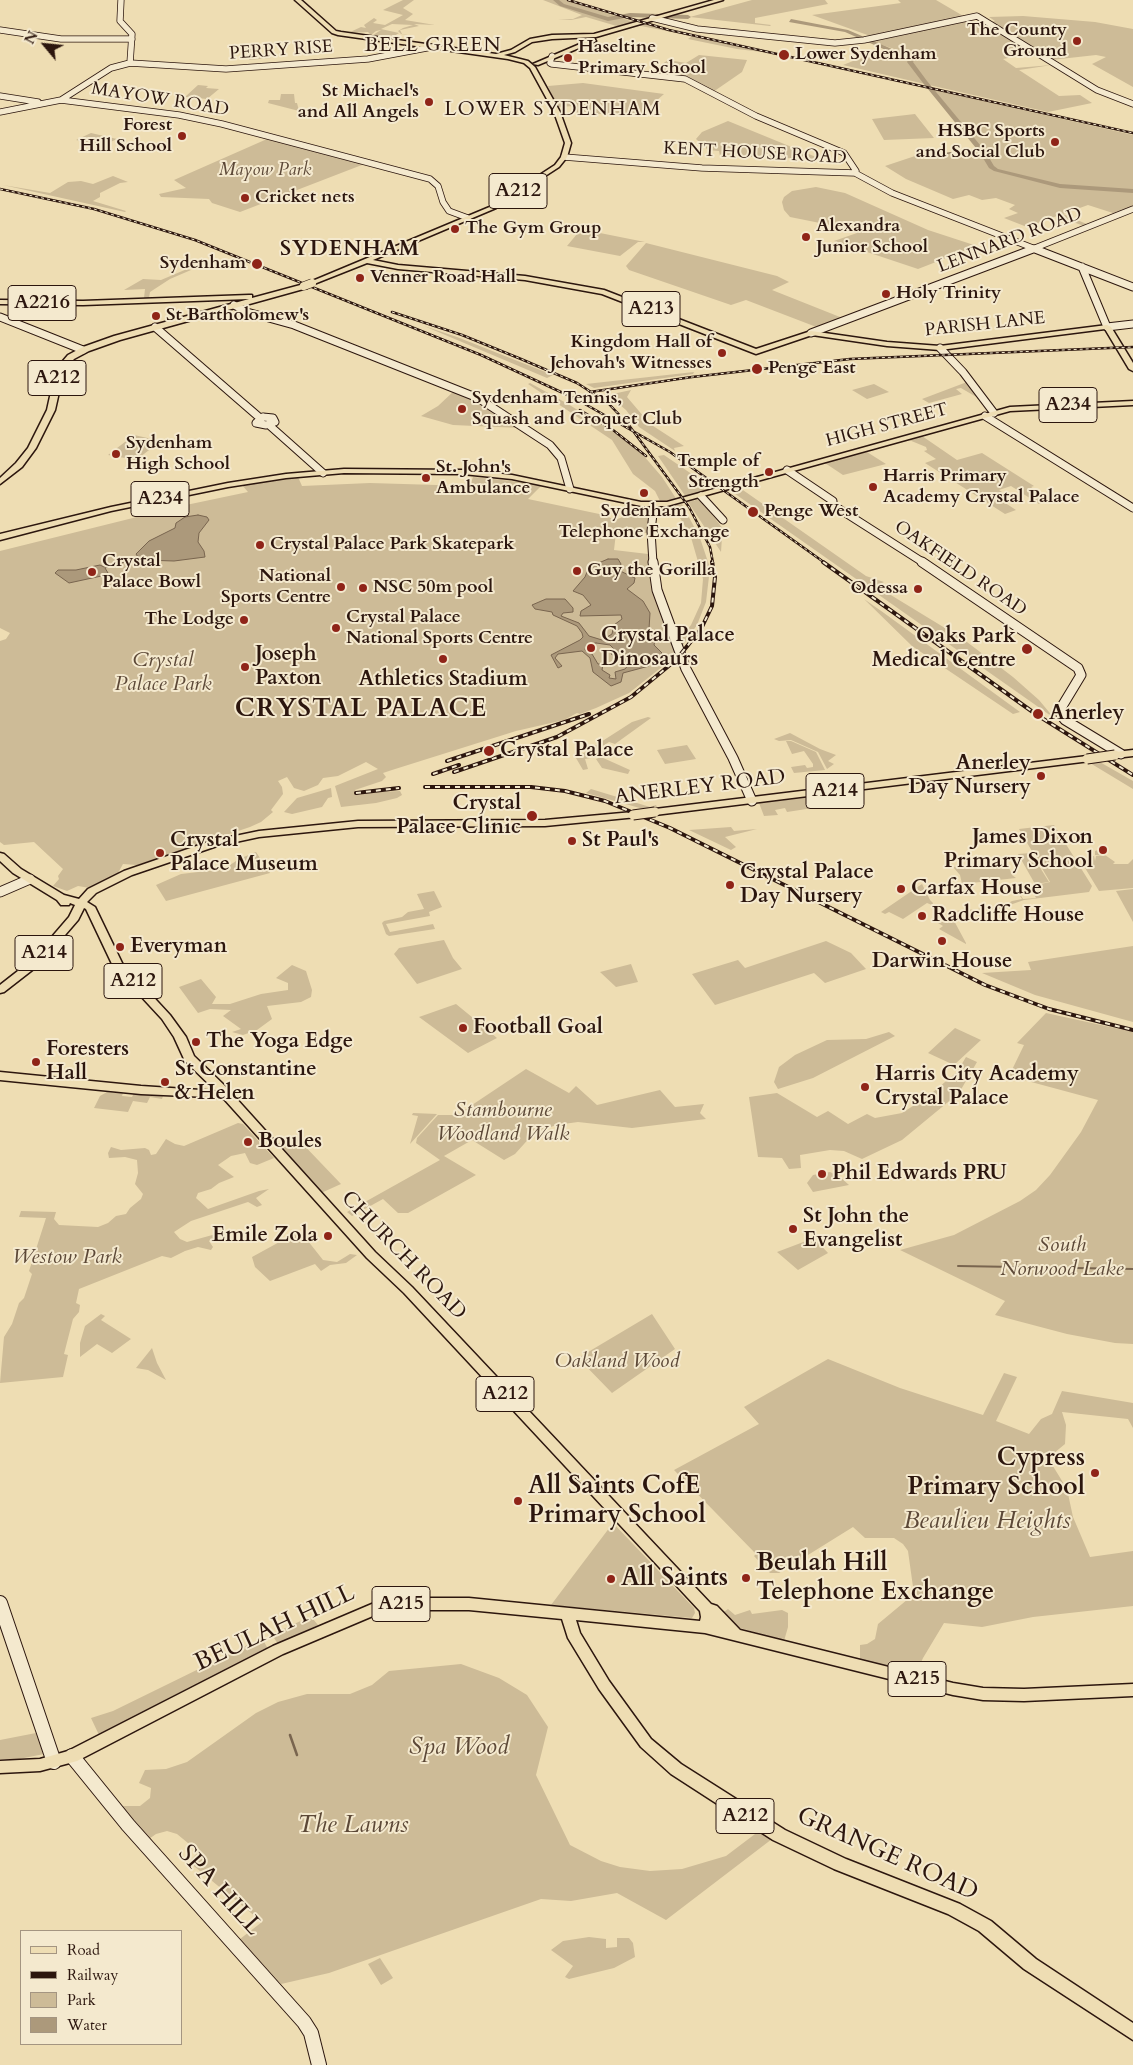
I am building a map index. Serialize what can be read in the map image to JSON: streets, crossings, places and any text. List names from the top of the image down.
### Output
{
  "streets": {
    "main road": [
      "A212",
      "LENNARD ROAD",
      "A2216",
      "A213",
      "PARISH LANE",
      "A234",
      "HIGH STREET",
      "ANERLEY ROAD",
      "A214",
      "CHURCH ROAD",
      "A215",
      "BEULAH HILL",
      "GRANGE ROAD"
    ],
    "street": [
      "PERRY RISE",
      "MAYOW ROAD",
      "KENT HOUSE ROAD",
      "OAKFIELD ROAD",
      "SPA HILL"
    ]
  },
  "crossings": [
    ["MAYOW ROAD", "A212"],
    ["KENT HOUSE ROAD", "A212"],
    ["KENT HOUSE ROAD", "LENNARD ROAD"],
    ["A212", "LENNARD ROAD"],
    ["A212", "A2216"],
    ["A212", "A214"],
    ["A212", "CHURCH ROAD"],
    ["LENNARD ROAD", "PARISH LANE"],
    ["A234", "HIGH STREET"],
    ["HIGH STREET", "OAKFIELD ROAD"],
    ["OAKFIELD ROAD", "ANERLEY ROAD"],
    ["ANERLEY ROAD", "A214"],
    ["CHURCH ROAD", "A215"],
    ["A215", "BEULAH HILL"],
    ["BEULAH HILL", "GRANGE ROAD"],
    ["BEULAH HILL", "SPA HILL"]
  ],
  "districts": [
    "BELL GREEN",
    "LOWER SYDENHAM",
    "SYDENHAM",
    "CRYSTAL PALACE"
  ],
  "parks": [
    "Mayow Park",
    "Crystal Palace Park",
    "Stambourne Woodland Walk",
    "South Norwood Lake",
    "Westow Park",
    "Oakland Wood",
    "Beaulieu Heights",
    "Spa Wood",
    "The Lawns"
  ],
  "places": [
    "The County Ground",
    "Lower Sydenham",
    "Haseltine Primary School",
    "St Michael's and All Angels",
    "Forest Hill School",
    "HSBC Sports and Social Club",
    "Cricket nets",
    "The Gym Group",
    "Alexandra Junior School",
    "Sydenham",
    "Venner Road Hall",
    "Holy Trinity",
    "St Bartholomew's",
    "Kingdom Hall of Jehovah's Witnesses",
    "Penge East",
    "Sydenham Tennis, Squash and Croquet Club",
    "Sydenham High School",
    "Temple of Strength",
    "St. John's Ambulance",
    "Harris Primary Academy Crystal Palace",
    "Sydenham Telephone Exchange",
    "Penge West",
    "Crystal Palace Park Skatepark",
    "Guy the Gorilla",
    "Crystal Palace Bowl",
    "National Sports Centre",
    "NSC 50m pool",
    "Odessa",
    "The Lodge",
    "Crystal Palace National Sports Centre",
    "Crystal Palace Dinosaurs",
    "Oaks Park Medical Centre",
    "Athletics Stadium",
    "Joseph Paxton",
    "Anerley",
    "Crystal Palace",
    "Anerley Day Nursery",
    "Crystal Palace Clinic",
    "St Paul's",
    "James Dixon Primary School",
    "Crystal Palace Museum",
    "Crystal Palace Day Nursery",
    "Carfax House",
    "Radcliffe House",
    "Darwin House",
    "Everyman",
    "Football Goal",
    "The Yoga Edge",
    "Foresters Hall",
    "St Constantine & Helen",
    "Harris City Academy Crystal Palace",
    "Boules",
    "Phil Edwards PRU",
    "St John the Evangelist",
    "Emile Zola",
    "Cypress Primary School",
    "All Saints CofE Primary School",
    "Beulah Hill Telephone Exchange",
    "All Saints"
  ],
  "legend": [
    "Road",
    "Railway",
    "Park",
    "Water"
  ],
  "north": "top left"
}
